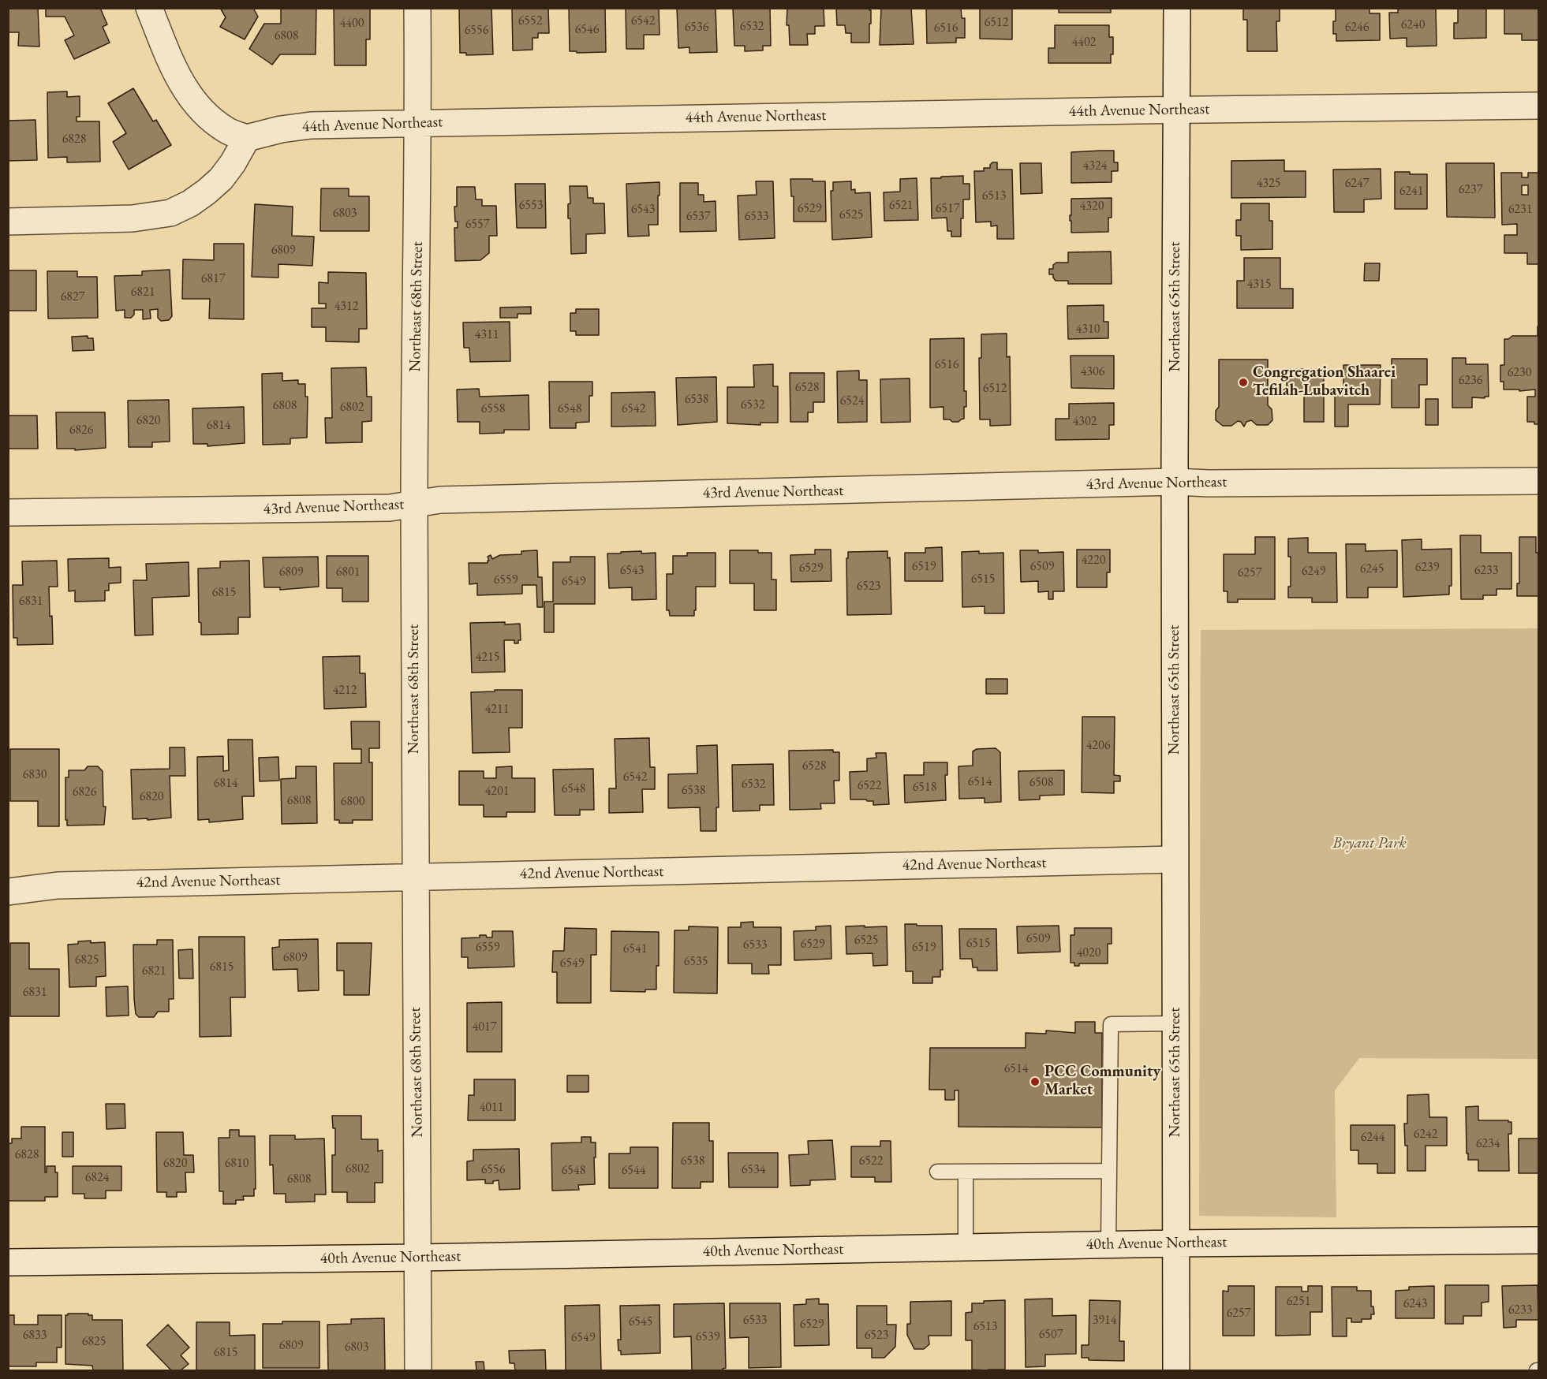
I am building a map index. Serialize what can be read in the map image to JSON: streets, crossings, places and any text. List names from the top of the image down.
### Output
{
  "streets": {
    "street": [
      "44th Avenue Northeast",
      "Northeast 68th Street",
      "Northeast 65th Street",
      "43rd Avenue Northeast",
      "42nd Avenue Northeast",
      "40th Avenue Northeast"
    ]
  },
  "crossings": [
    ["44th Avenue Northeast", "Northeast 68th Street"],
    ["44th Avenue Northeast", "Northeast 65th Street"],
    ["Northeast 68th Street", "43rd Avenue Northeast"],
    ["Northeast 68th Street", "42nd Avenue Northeast"],
    ["Northeast 68th Street", "40th Avenue Northeast"],
    ["Northeast 65th Street", "43rd Avenue Northeast"],
    ["Northeast 65th Street", "42nd Avenue Northeast"],
    ["Northeast 65th Street", "40th Avenue Northeast"]
  ],
  "parks": ["Bryant Park"],
  "places": ["Congregation Shaarei Tefilah-Lubavitch", "PCC Community Market"],
  "house_numbers": [
    "6552",
    "6542",
    "6512",
    "4400",
    "6240",
    "6532",
    "6536",
    "6246",
    "6516",
    "6546",
    "6556",
    "6808",
    "4402",
    "6828",
    "4324",
    "4325",
    "6247",
    "6237",
    "6241",
    "6513",
    "6553",
    "6521",
    "4320",
    "6529",
    "6517",
    "6543",
    "6231",
    "6803",
    "6525",
    "6537",
    "6533",
    "6557",
    "6809",
    "6817",
    "4315",
    "6821",
    "6827",
    "4312",
    "4310",
    "4311",
    "6516",
    "4306",
    "6230",
    "6236",
    "6528",
    "6512",
    "6538",
    "6524",
    "6532",
    "6808",
    "6802",
    "6558",
    "6548",
    "6542",
    "6820",
    "4302",
    "6814",
    "6826",
    "4220",
    "6519",
    "6509",
    "6239",
    "6529",
    "6245",
    "6543",
    "6233",
    "6249",
    "6809",
    "6801",
    "6257",
    "6515",
    "6559",
    "6549",
    "6523",
    "6815",
    "6831",
    "4215",
    "4212",
    "4211",
    "4206",
    "6528",
    "6830",
    "6542",
    "6514",
    "6508",
    "6814",
    "6532",
    "6522",
    "6518",
    "6548",
    "6538",
    "4201",
    "6826",
    "6820",
    "6808",
    "6800",
    "6509",
    "6525",
    "6515",
    "6529",
    "6533",
    "6559",
    "6519",
    "6541",
    "4020",
    "6809",
    "6825",
    "6535",
    "6549",
    "6815",
    "6821",
    "6831",
    "4017",
    "6514",
    "4011",
    "6242",
    "6244",
    "6234",
    "6828",
    "6538",
    "6522",
    "6820",
    "6810",
    "6802",
    "6556",
    "6534",
    "6548",
    "6544",
    "6824",
    "6808",
    "6251",
    "6243",
    "6233",
    "6257",
    "6533",
    "3914",
    "6545",
    "6529",
    "6513",
    "6507",
    "6833",
    "6523",
    "6539",
    "6549",
    "6825",
    "6809",
    "6803",
    "6815"
  ]
}
